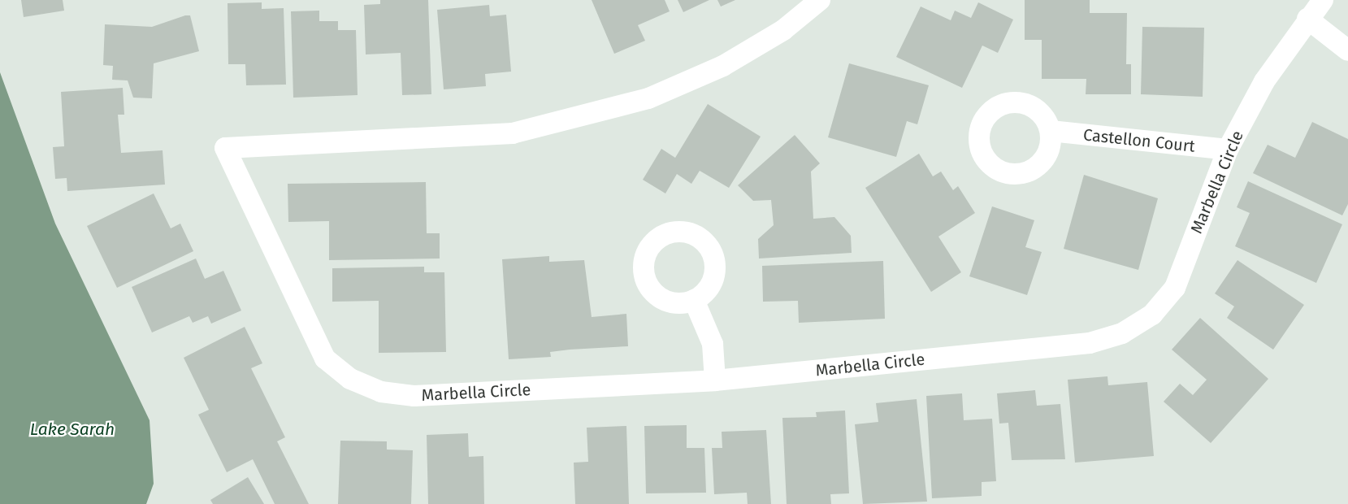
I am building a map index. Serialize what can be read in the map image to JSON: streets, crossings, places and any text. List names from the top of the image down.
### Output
{
  "streets": {
    "street": ["Castellon Court", "Marbella Circle"]
  },
  "crossings": [
    ["Castellon Court", "Marbella Circle"]
  ],
  "water": ["Lake Sarah"]
}
